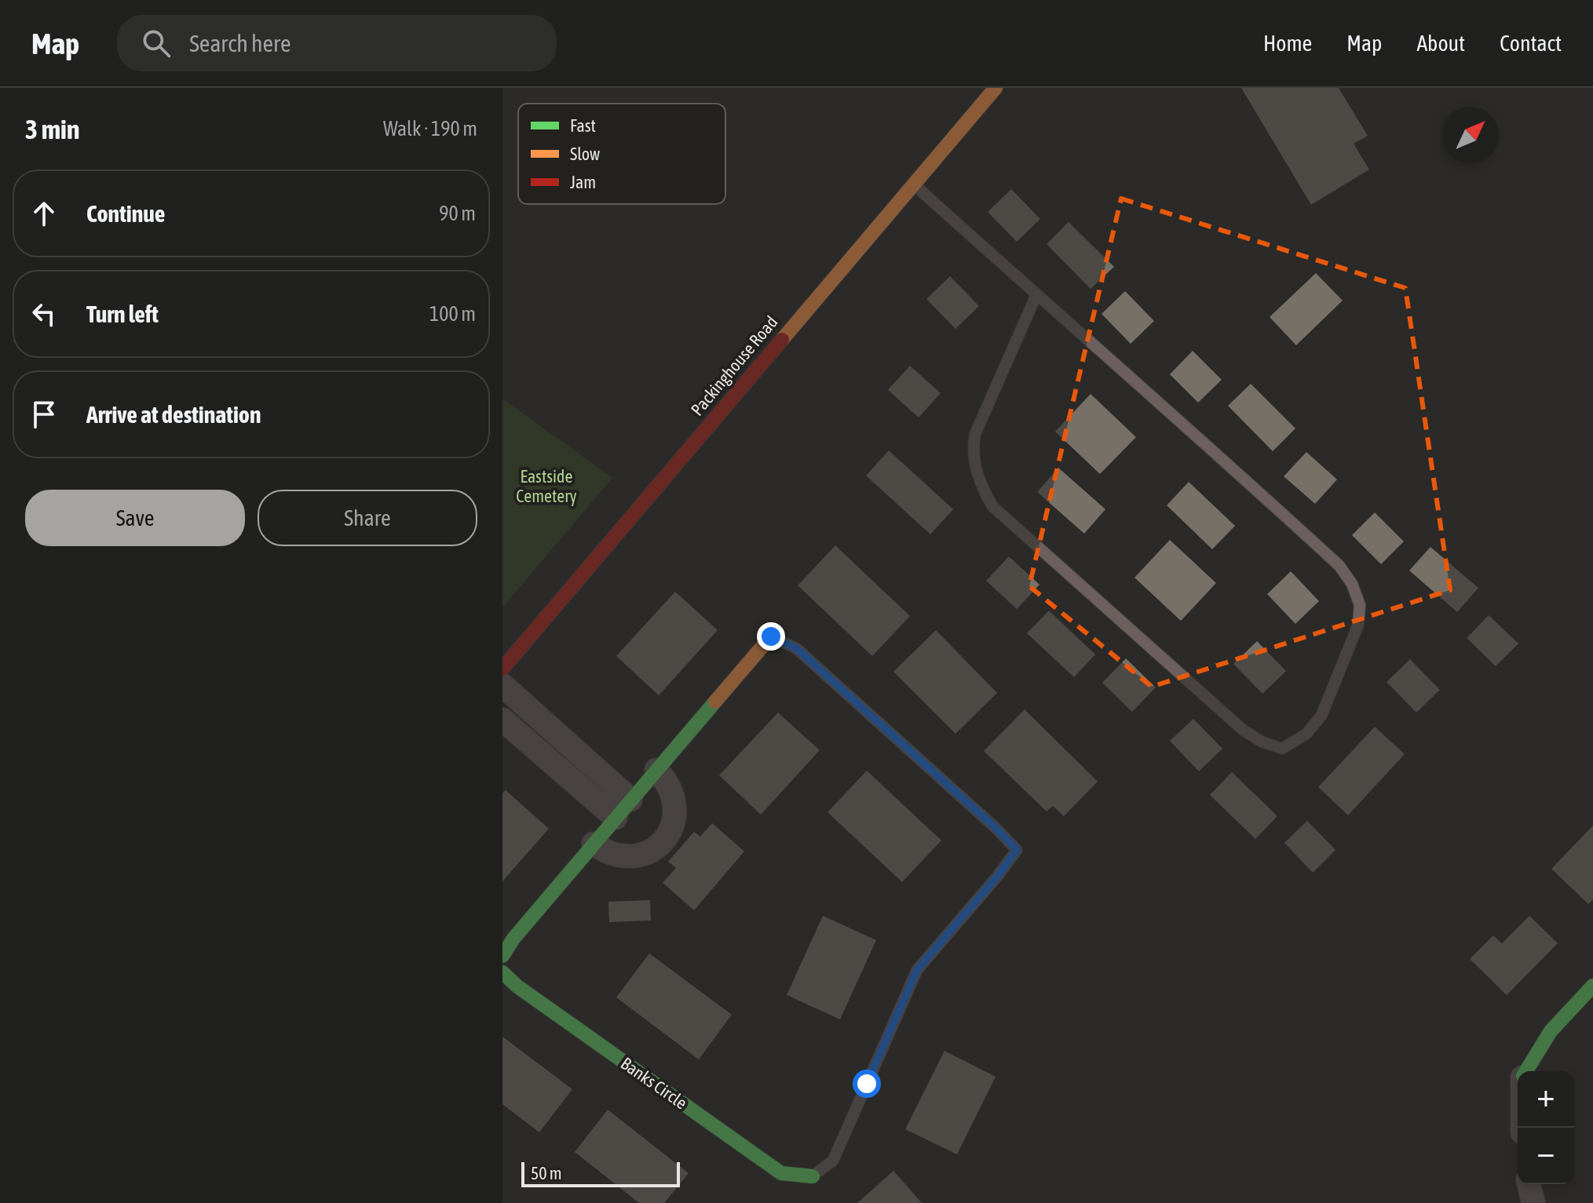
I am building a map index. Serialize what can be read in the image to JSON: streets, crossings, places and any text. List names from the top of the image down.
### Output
{
  "streets": {
    "street": ["Packinghouse Road", "Banks Circle"]
  },
  "parks": ["Eastside Cemetery"],
  "legend": ["Fast", "Slow", "Jam"],
  "scale_bar": "50 m",
  "north": "top right",
  "page": {
    "header": "Map",
    "search": "Search here",
    "nav": [
      "Home",
      "Map",
      "About",
      "Contact"
    ],
    "heading": ["3 min", "Walk · 190 m"],
    "list": [
      ["Continue", "90 m"],
      ["Turn left", "100 m"],
      "Arrive at destination"
    ],
    "buttons": ["Save", "Share"],
    "map_buttons": ["+", "−"],
    "scale": "50 m"
  }
}
